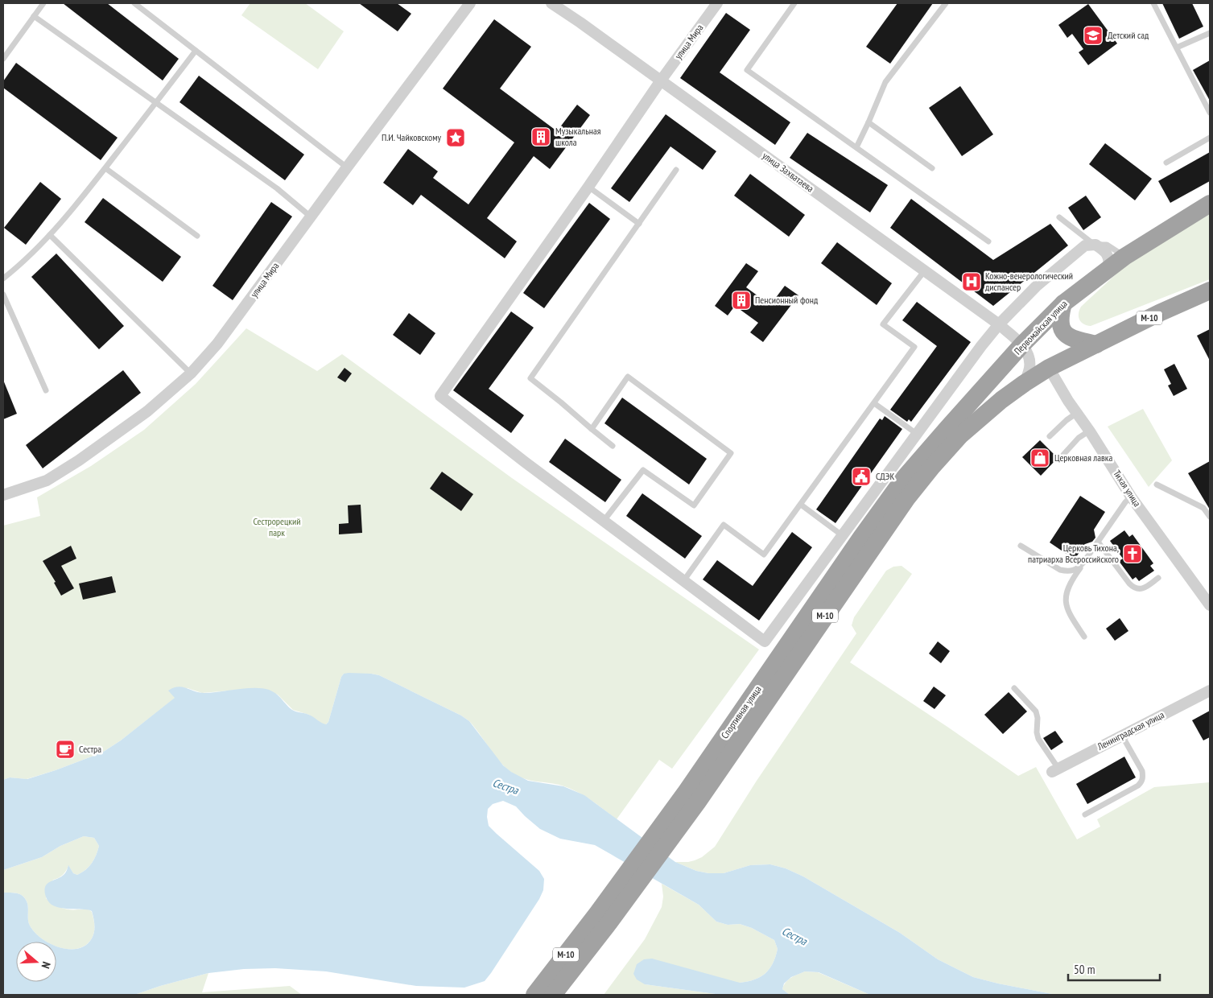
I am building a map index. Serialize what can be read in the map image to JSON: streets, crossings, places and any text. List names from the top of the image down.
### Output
{
  "streets": {
    "highway": ["М-10", "Первомайская улица", "Спортивная улица"],
    "street": [
      "улица Мира",
      "улица Захватаева",
      "Тихая улица",
      "Ленинградская улица"
    ]
  },
  "crossings": [
    ["улица Мира", "улица Захватаева"],
    ["улица Захватаева", "Первомайская улица"],
    ["М-10", "Первомайская улица"],
    ["М-10", "Тихая улица"],
    ["М-10", "Спортивная улица"],
    ["Первомайская улица", "Спортивная улица"]
  ],
  "water": ["Сестра"],
  "parks": ["Сестрорецкий парк"],
  "places": {
    "school or university": ["Детский сад"],
    "building": ["Музыкальная школа", "Пенсионный фонд"],
    "place": ["П.И. Чайковскому"],
    "hospital": ["Кожно-венерологический диспансер"],
    "shop": ["Церковная лавка"],
    "public building": ["СДЭК"],
    "church": ["Церковь Тихона, патриарха Всероссийского"],
    "cafe": ["Сестра"]
  },
  "scale_bar": "50 m",
  "north": "right"
}
